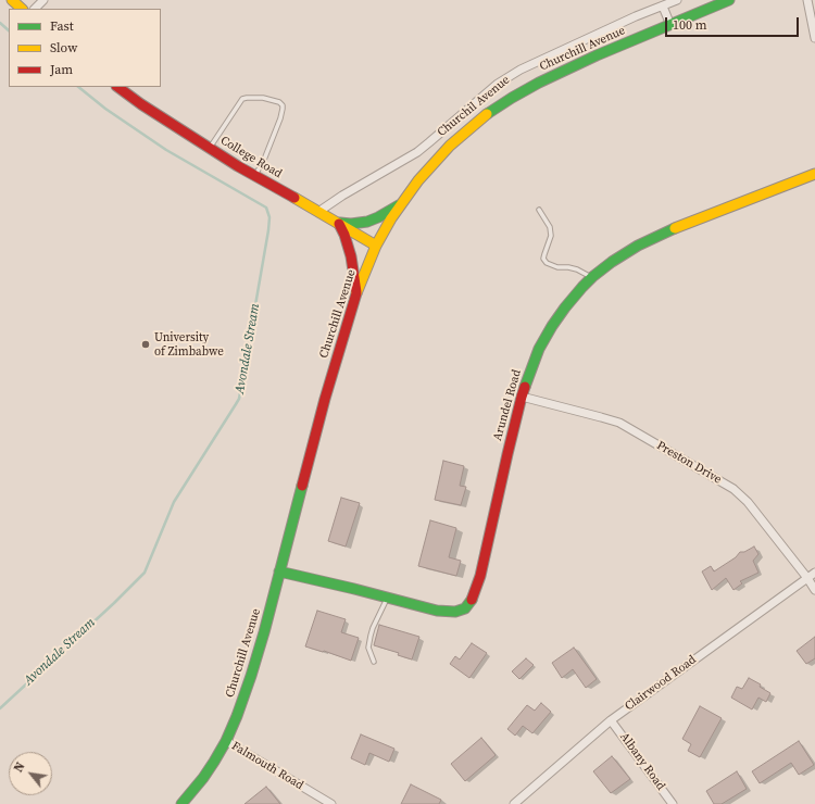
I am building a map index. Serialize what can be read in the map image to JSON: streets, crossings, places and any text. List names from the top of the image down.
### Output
{
  "streets": {
    "main road": ["Churchill Avenue", "College Road", "Arundel Road"],
    "street": [
      "Churchil Avenue",
      "Preston Drive",
      "Clairwood Road",
      "Albany Road",
      "Falmouth Road"
    ]
  },
  "crossings": [
    ["Churchill Avenue", "College Road"],
    ["Churchill Avenue", "Arundel Road"],
    ["Churchill Avenue", "Falmouth Road"],
    ["Churchil Avenue", "College Road"],
    ["Arundel Road", "Preston Drive"],
    ["Preston Drive", "Clairwood Road"],
    ["Clairwood Road", "Albany Road"]
  ],
  "water": ["Avondale Stream"],
  "places": ["University of Zimbabwe"],
  "legend": ["Fast", "Slow", "Jam"],
  "scale_bar": "100 m",
  "north": "top left"
}
